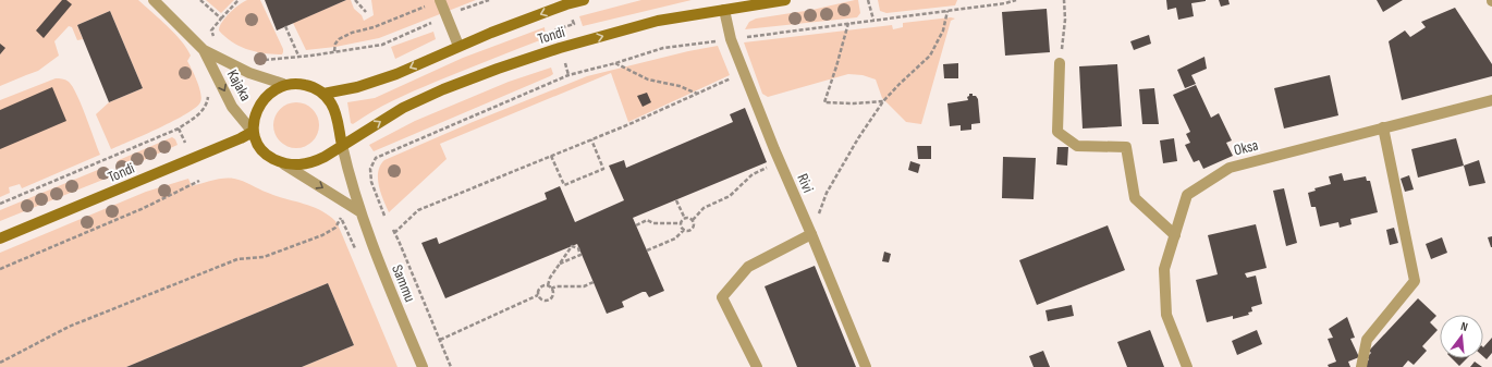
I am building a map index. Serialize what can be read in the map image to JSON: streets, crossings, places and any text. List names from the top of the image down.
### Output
{
  "streets": {
    "street": [
      "Tondi",
      "Kajaka",
      "Oksa",
      "Rivi",
      "Sammu"
    ]
  },
  "crossings": [
    ["Tondi", "Kajaka"],
    ["Tondi", "Rivi"],
    ["Tondi", "Sammu"],
    ["Kajaka", "Sammu"]
  ],
  "one_way": ["Kajaka"],
  "north": "top"
}
